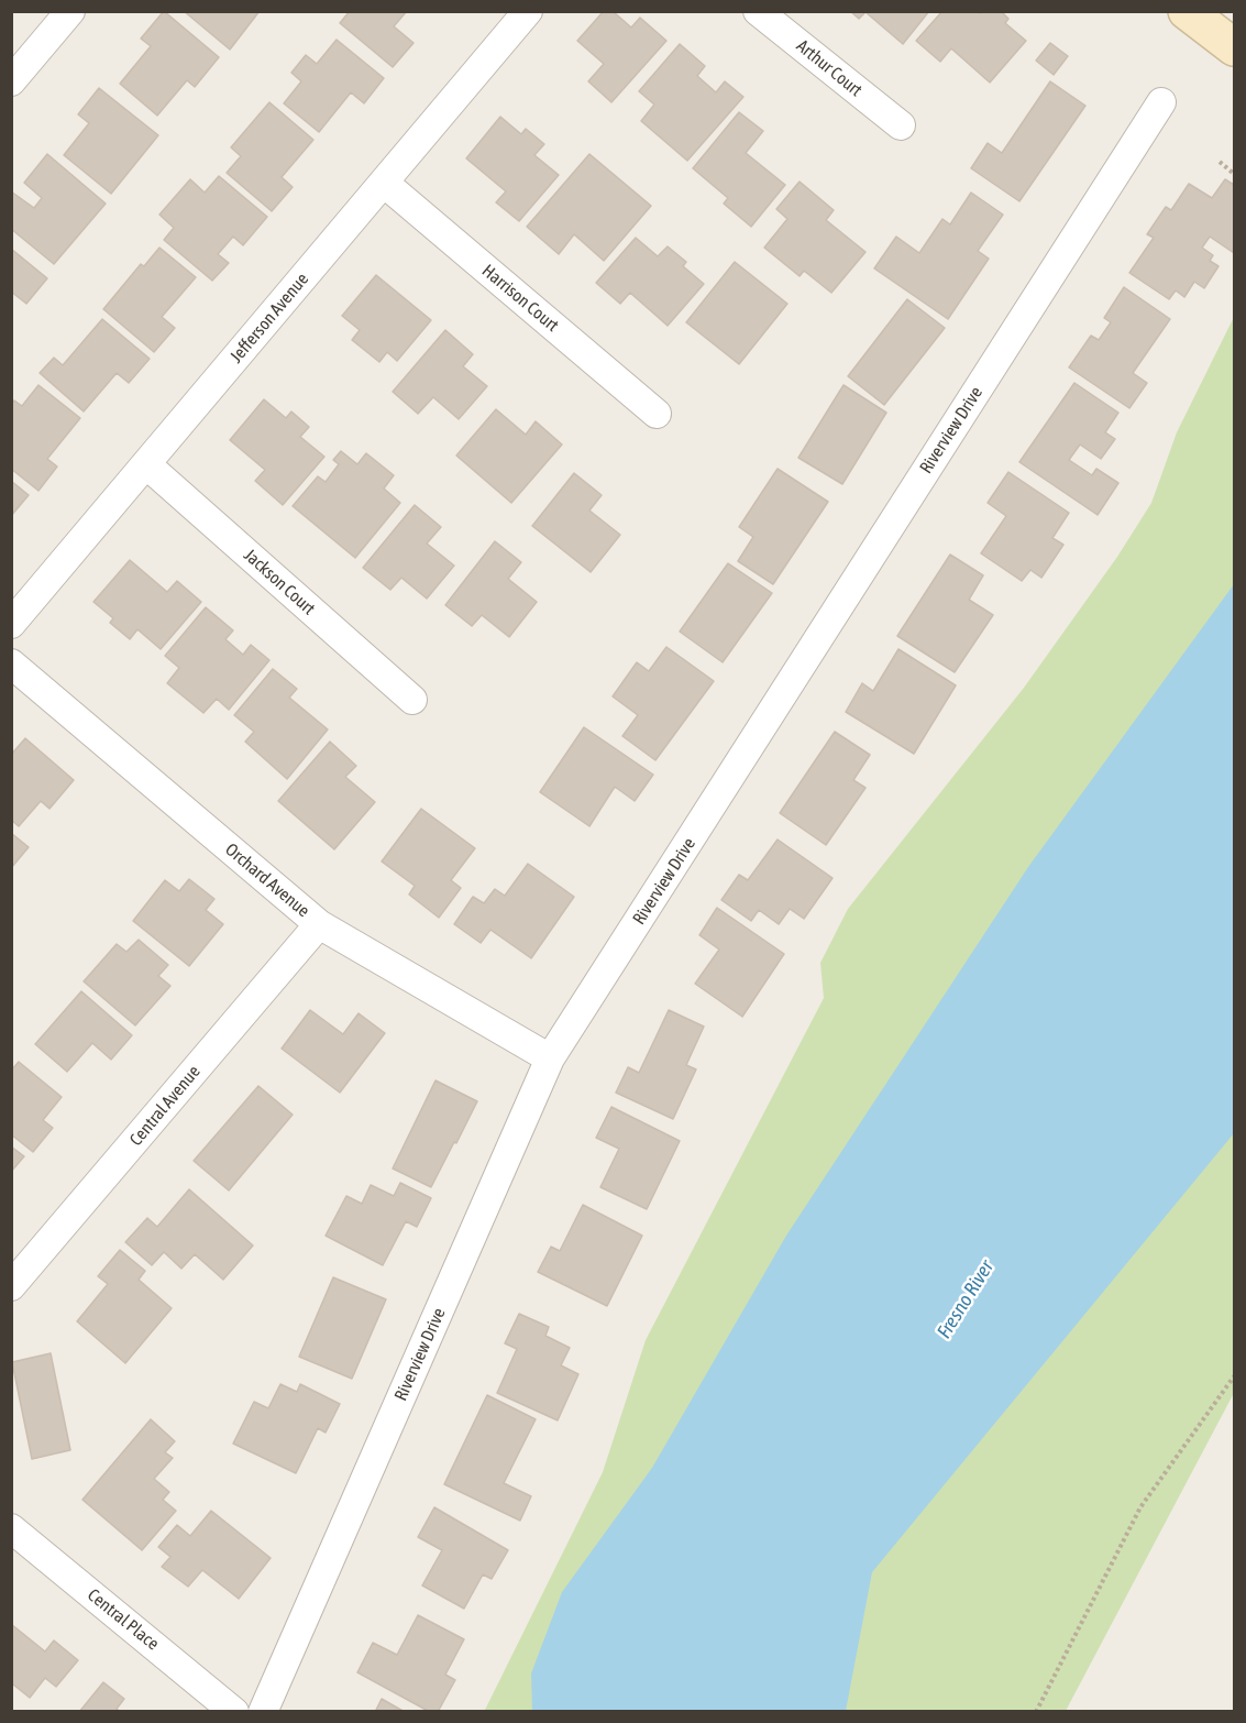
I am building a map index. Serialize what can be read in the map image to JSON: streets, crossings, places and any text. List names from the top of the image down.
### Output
{
  "streets": {
    "street": [
      "Arthur Court",
      "Harrison Court",
      "Jefferson Avenue",
      "Riverview Drive",
      "Jackson Court",
      "Orchard Avenue",
      "Central Avenue",
      "Central Place"
    ]
  },
  "crossings": [
    ["Harrison Court", "Jefferson Avenue"],
    ["Jefferson Avenue", "Jackson Court"],
    ["Riverview Drive", "Orchard Avenue"],
    ["Orchard Avenue", "Central Avenue"]
  ],
  "water": ["Fresno River"]
}
